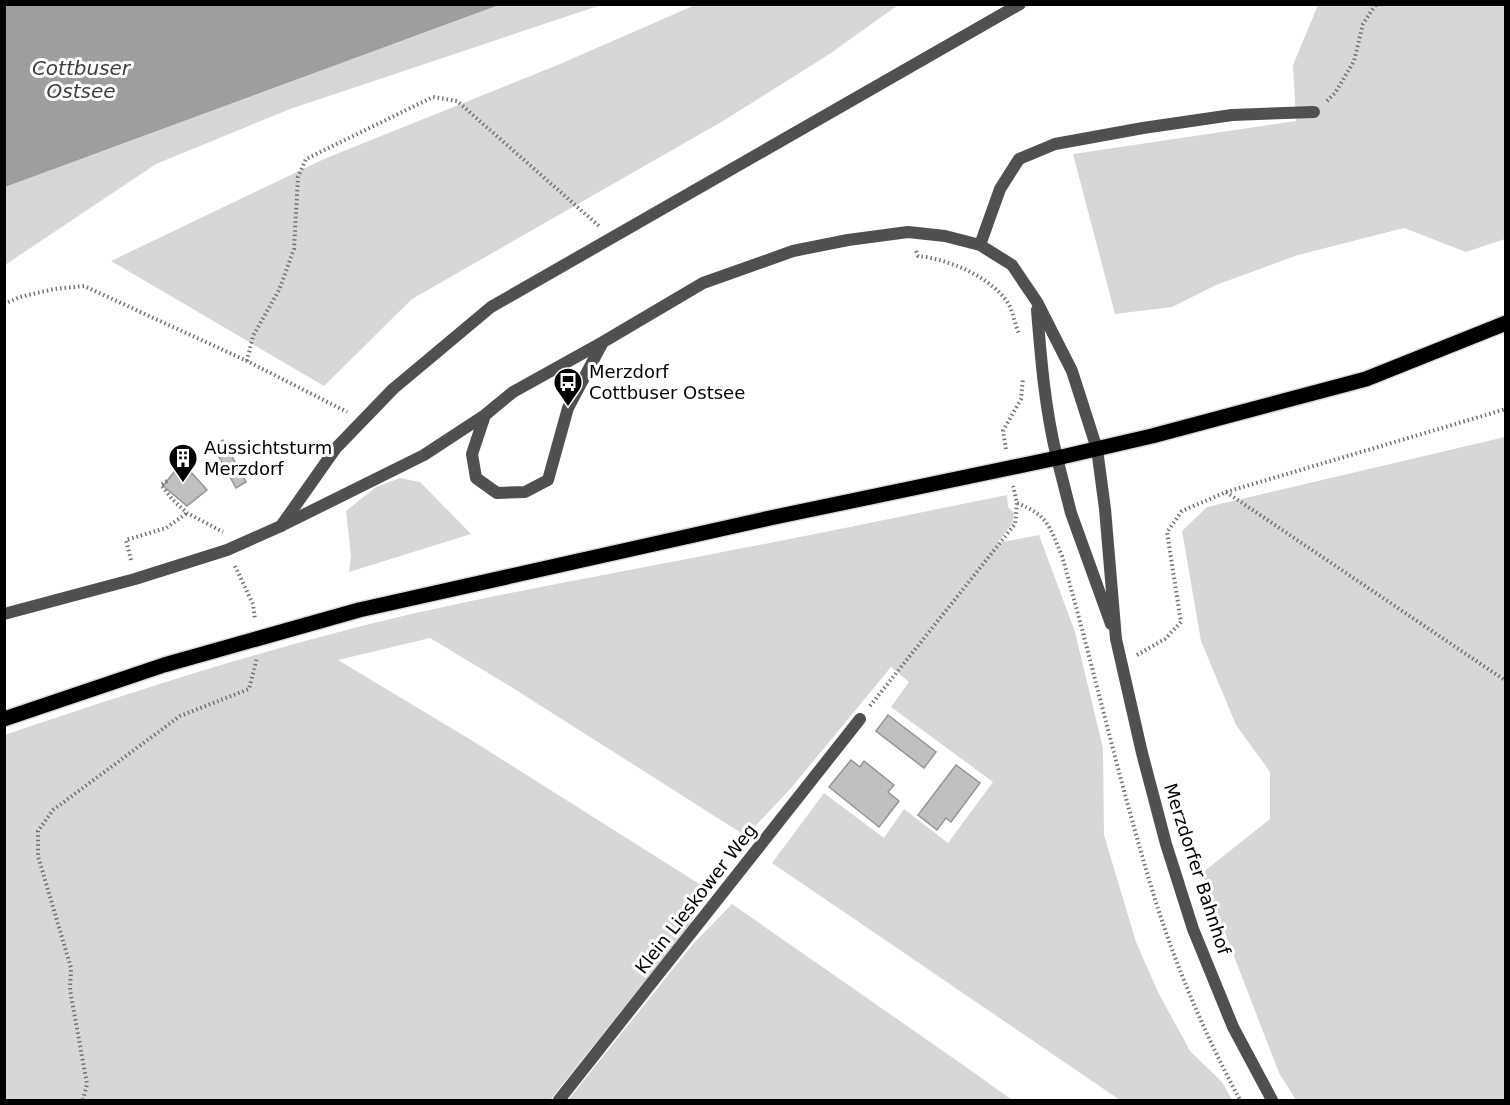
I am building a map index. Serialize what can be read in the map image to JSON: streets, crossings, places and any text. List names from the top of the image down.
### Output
{
  "streets": {
    "street": ["Merzdorfer Bahnhof", "Klein Lieskower Weg"]
  },
  "water": ["Cottbuser Ostsee"],
  "places": {
    "bus stop": ["Merzdorf Cottbuser Ostsee"],
    "building": ["Aussichtsturm Merzdorf"]
  }
}
